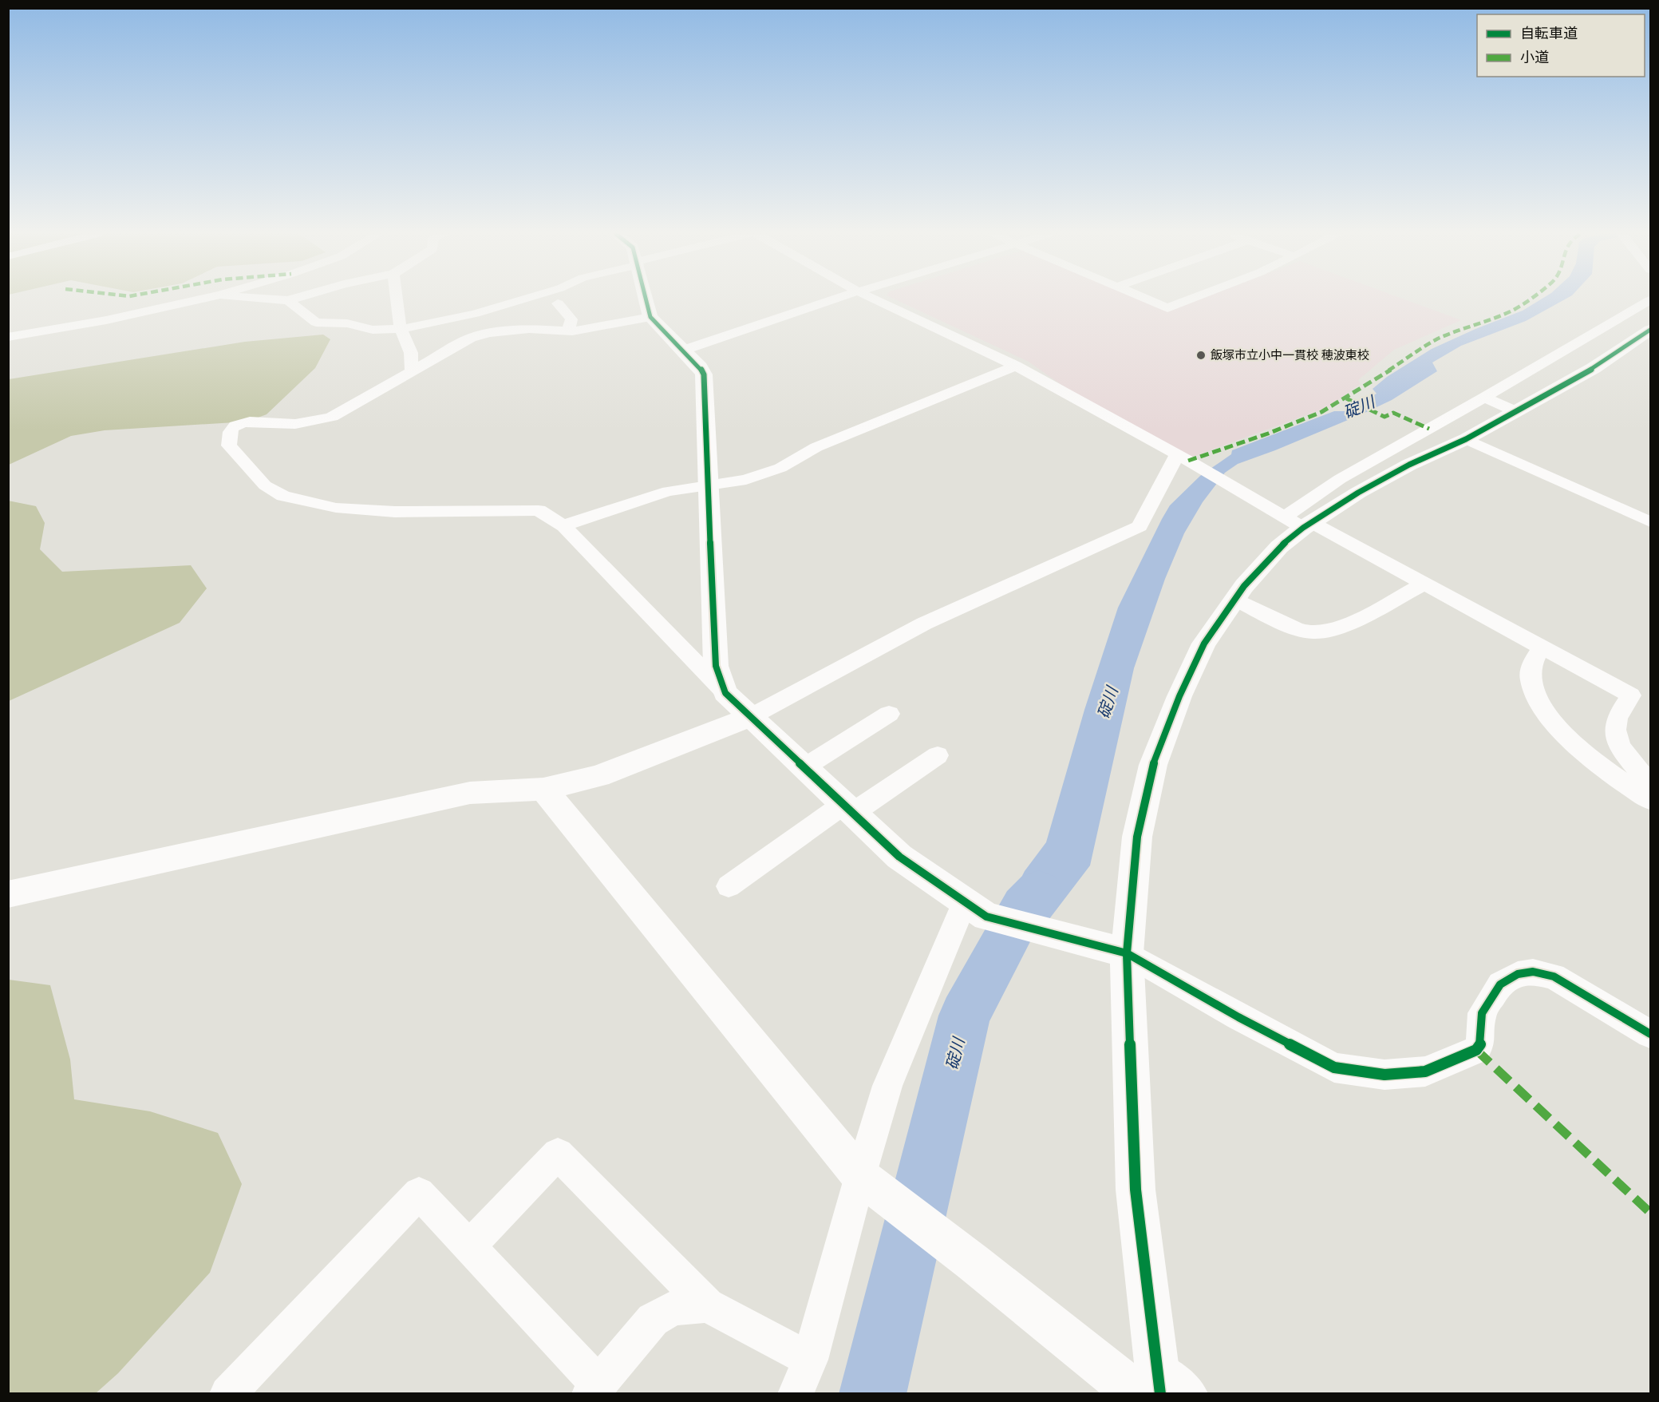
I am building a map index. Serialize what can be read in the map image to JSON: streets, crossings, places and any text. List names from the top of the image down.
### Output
{
  "water": ["碇川"],
  "places": ["飯塚市立小中一貫校 穂波東校"],
  "legend": ["自転車道", "小道"]
}
